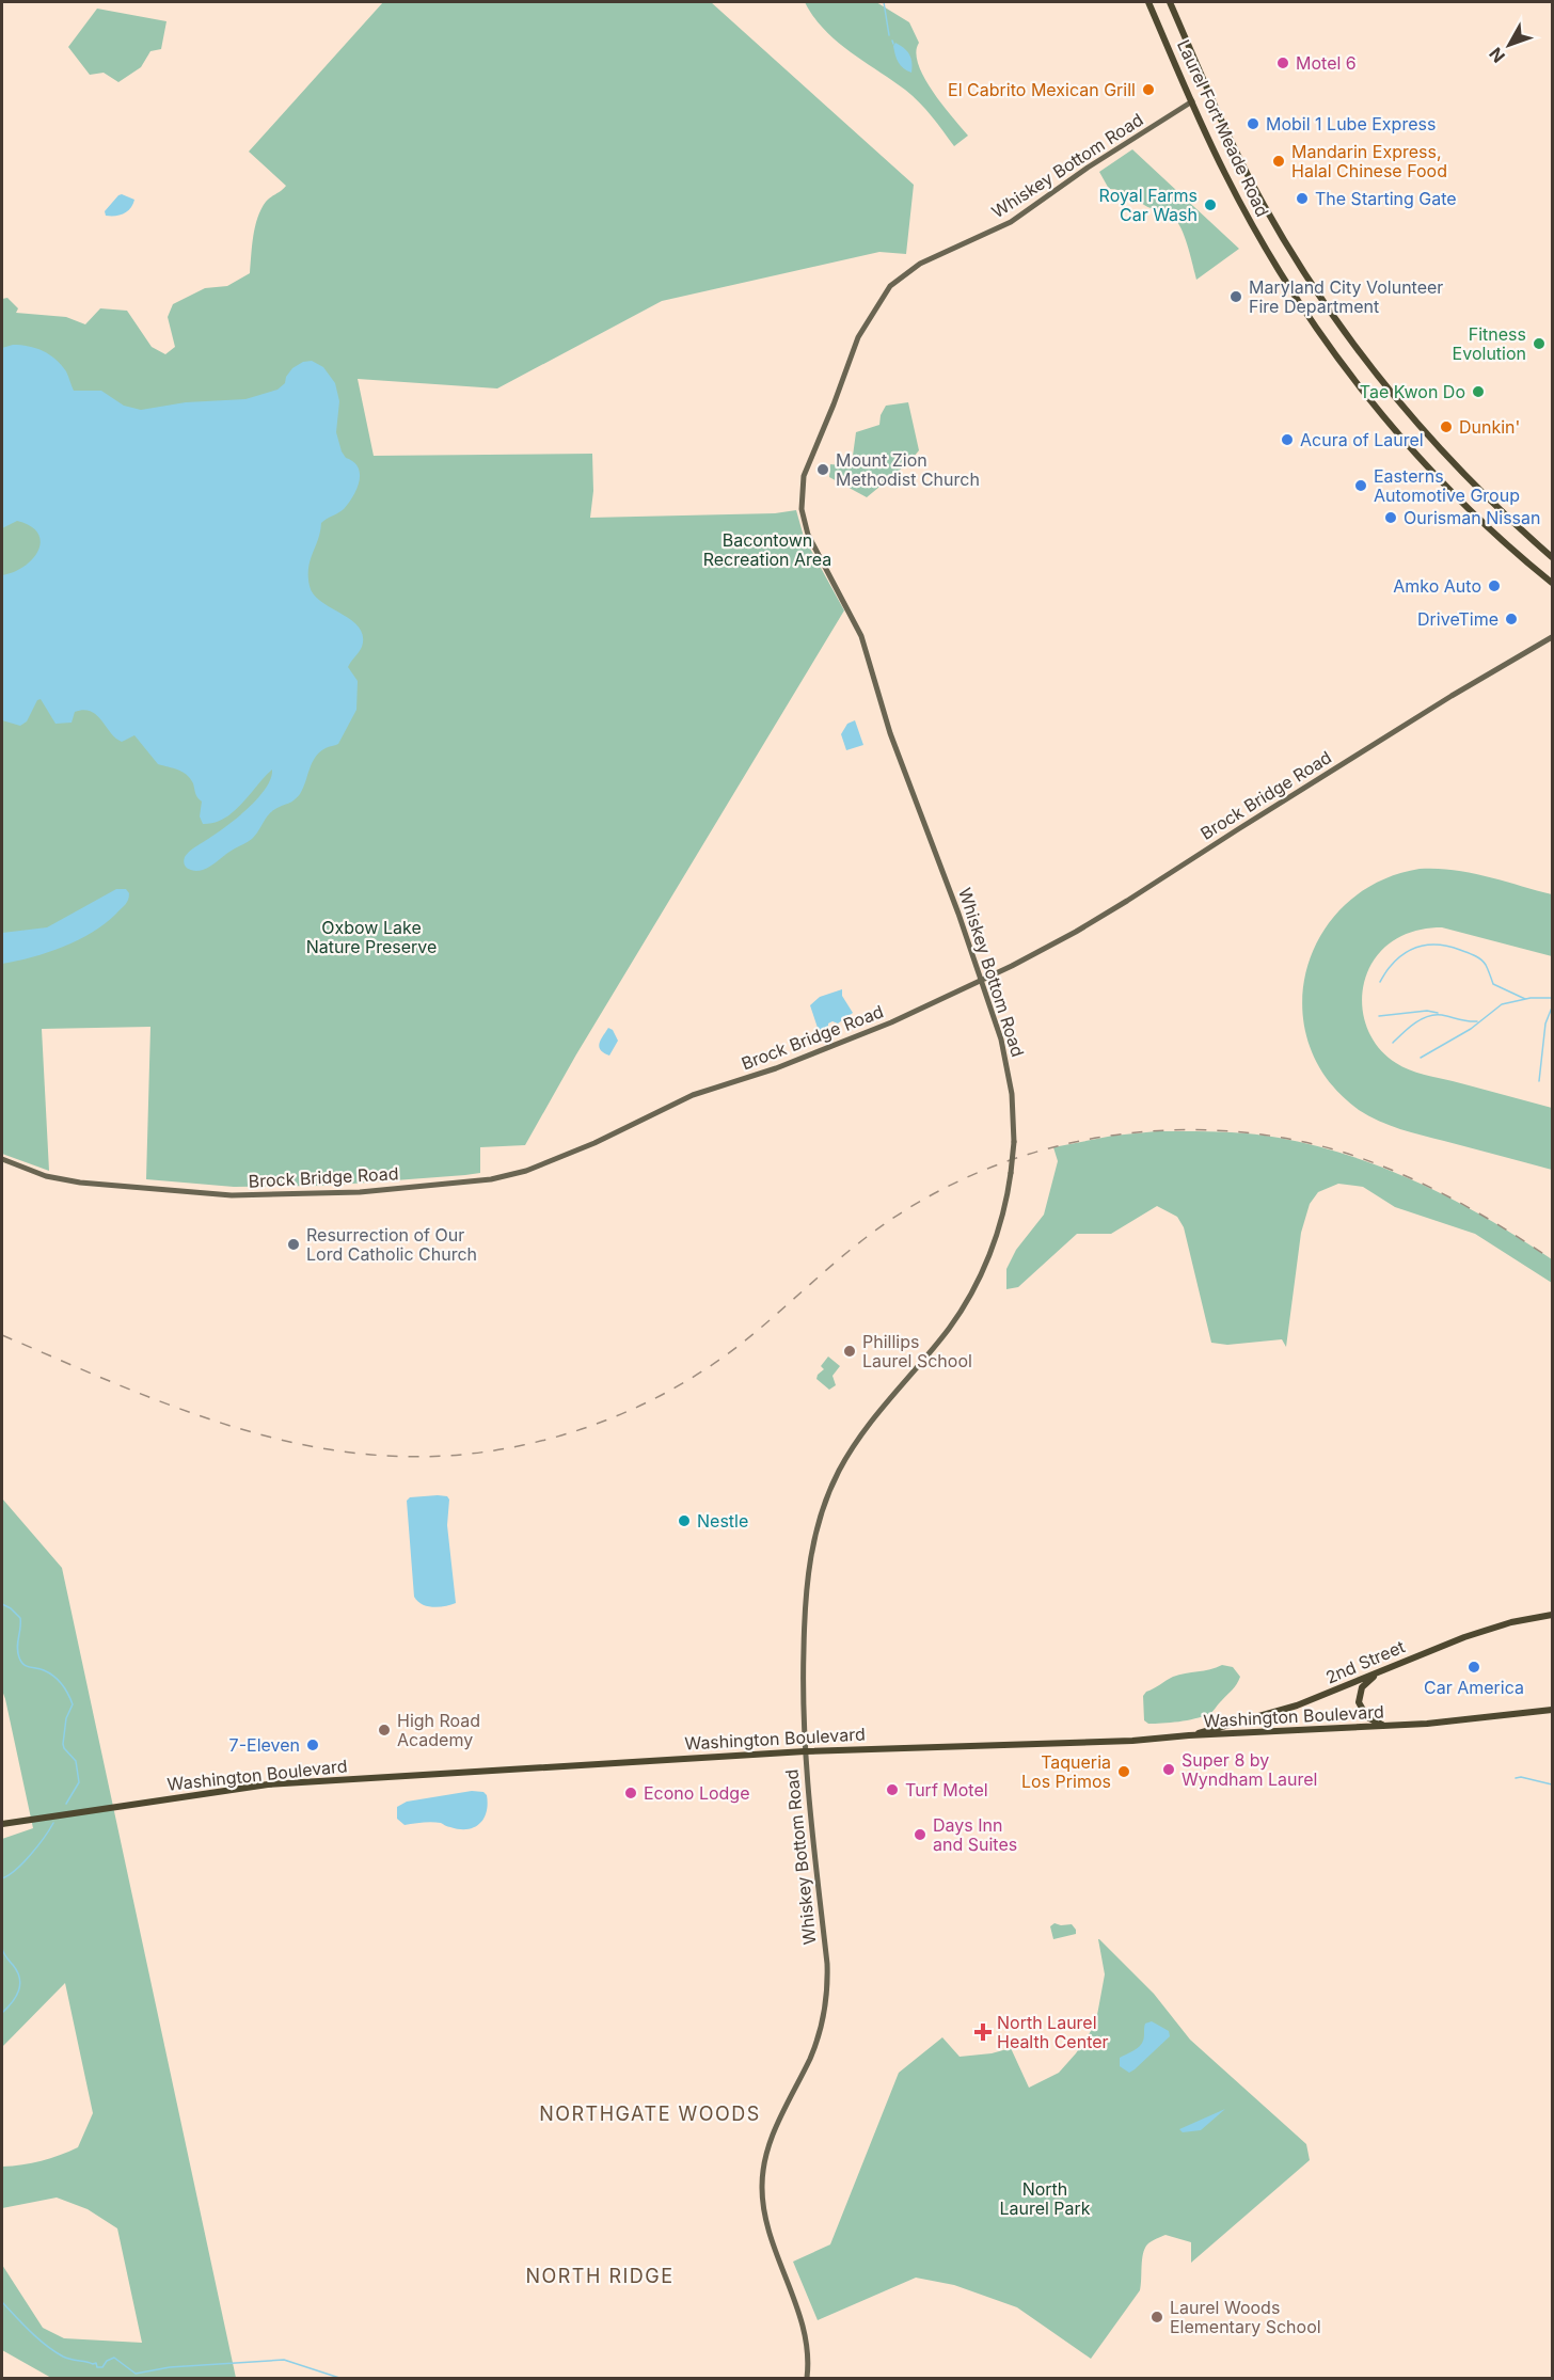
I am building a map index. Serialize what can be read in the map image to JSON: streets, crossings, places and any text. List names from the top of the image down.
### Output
{
  "streets": {
    "main road": ["Laurel Fort Meade Road", "2nd Street", "Washington Boulevard"],
    "street": ["Whiskey Bottom Road", "Brock Bridge Road"]
  },
  "crossings": [
    ["Laurel Fort Meade Road", "Whiskey Bottom Road"],
    ["Whiskey Bottom Road", "Brock Bridge Road"],
    ["Whiskey Bottom Road", "Washington Boulevard"],
    ["2nd Street", "Washington Boulevard"]
  ],
  "districts": ["NORTHGATE WOODS", "NORTH RIDGE"],
  "parks": ["Bacontown Recreation Area", "Oxbow Lake Nature Preserve", "North Laurel Park"],
  "places": {
    "other": [
      "Motel 6",
      "El Cabrito Mexican Grill",
      "Mobil 1 Lube Express",
      "Mandarin Express, Halal Chinese Food",
      "The Starting Gate",
      "Royal Farms Car Wash",
      "Maryland City Volunteer Fire Department",
      "Fitness Evolution",
      "Tae Kwon Do",
      "Dunkin'",
      "Acura of Laurel",
      "Mount Zion Methodist Church",
      "Easterns Automotive Group",
      "Ourisman Nissan",
      "Amko Auto",
      "DriveTime",
      "Resurrection of Our Lord Catholic Church",
      "Phillips Laurel School",
      "Nestle",
      "Car America",
      "High Road Academy",
      "7-Eleven",
      "Super 8 by Wyndham Laurel",
      "Taqueria Los Primos",
      "Turf Motel",
      "Econo Lodge",
      "Days Inn and Suites",
      "Laurel Woods Elementary School"
    ],
    "health": ["North Laurel Health Center"]
  },
  "north": "bottom left"
}
